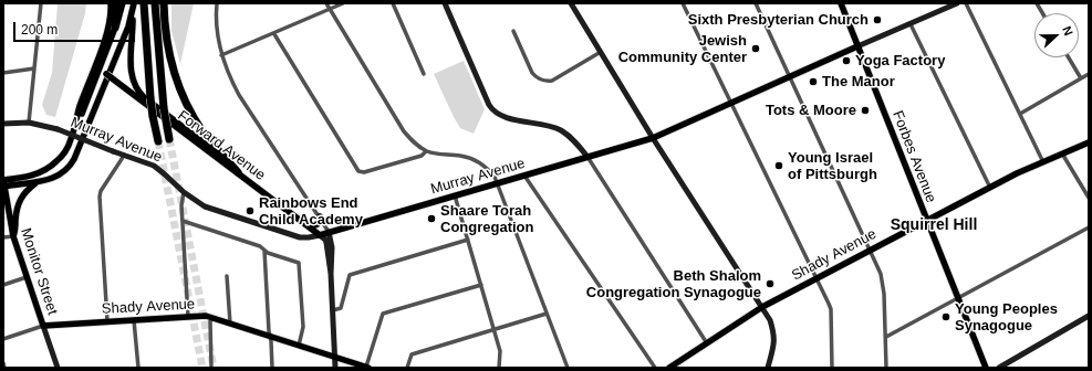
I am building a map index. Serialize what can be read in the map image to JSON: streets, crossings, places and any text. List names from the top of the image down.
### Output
{
  "streets": {
    "main road": [
      "Murray Avenue",
      "Forward Avenue",
      "Forbes Avenue",
      "Shady Avenue",
      "Monitor Street"
    ]
  },
  "crossings": [
    ["Murray Avenue", "Forward Avenue"],
    ["Murray Avenue", "Forbes Avenue"],
    ["Forbes Avenue", "Shady Avenue"],
    ["Shady Avenue", "Monitor Street"]
  ],
  "districts": ["Squirrel Hill"],
  "places": [
    "Sixth Presbyterian Church",
    "Jewish Community Center",
    "Yoga Factory",
    "The Manor",
    "Tots & Moore",
    "Young Israel of Pittsburgh",
    "Rainbows End Child Academy",
    "Shaare Torah Congregation",
    "Beth Shalom Congregation Synagogue",
    "Young Peoples Synagogue"
  ],
  "scale_bar": "200 m",
  "north": "right"
}
